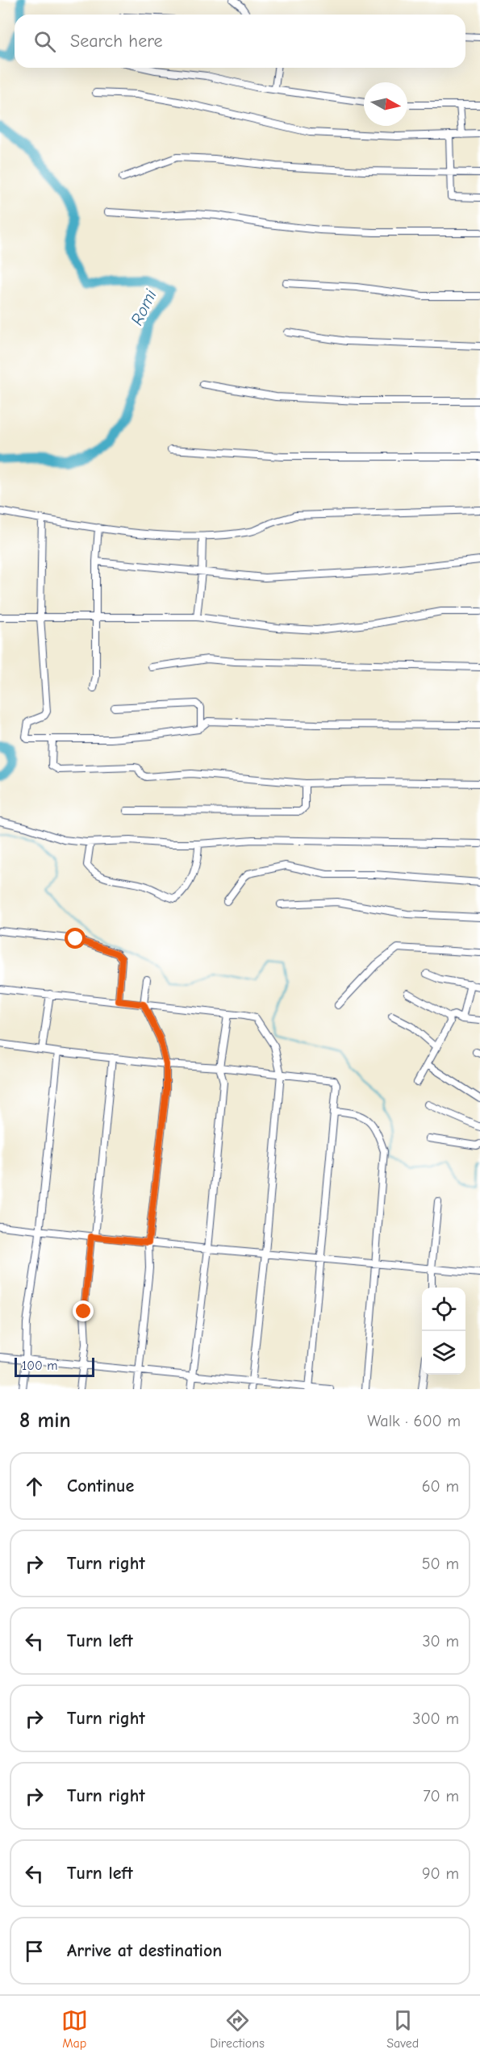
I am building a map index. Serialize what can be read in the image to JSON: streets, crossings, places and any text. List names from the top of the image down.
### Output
{
  "water": ["Romi"],
  "scale_bar": "100 m",
  "north": "right",
  "page": {
    "search": "Search here",
    "scale": "100 m",
    "heading": ["8 min", "Walk · 600 m"],
    "list": [
      ["Continue", "60 m"],
      ["Turn right", "50 m"],
      ["Turn left", "30 m"],
      ["Turn right", "300 m"],
      ["Turn right", "70 m"],
      ["Turn left", "90 m"],
      "Arrive at destination"
    ],
    "nav": ["Map", "Directions", "Saved"]
  }
}
